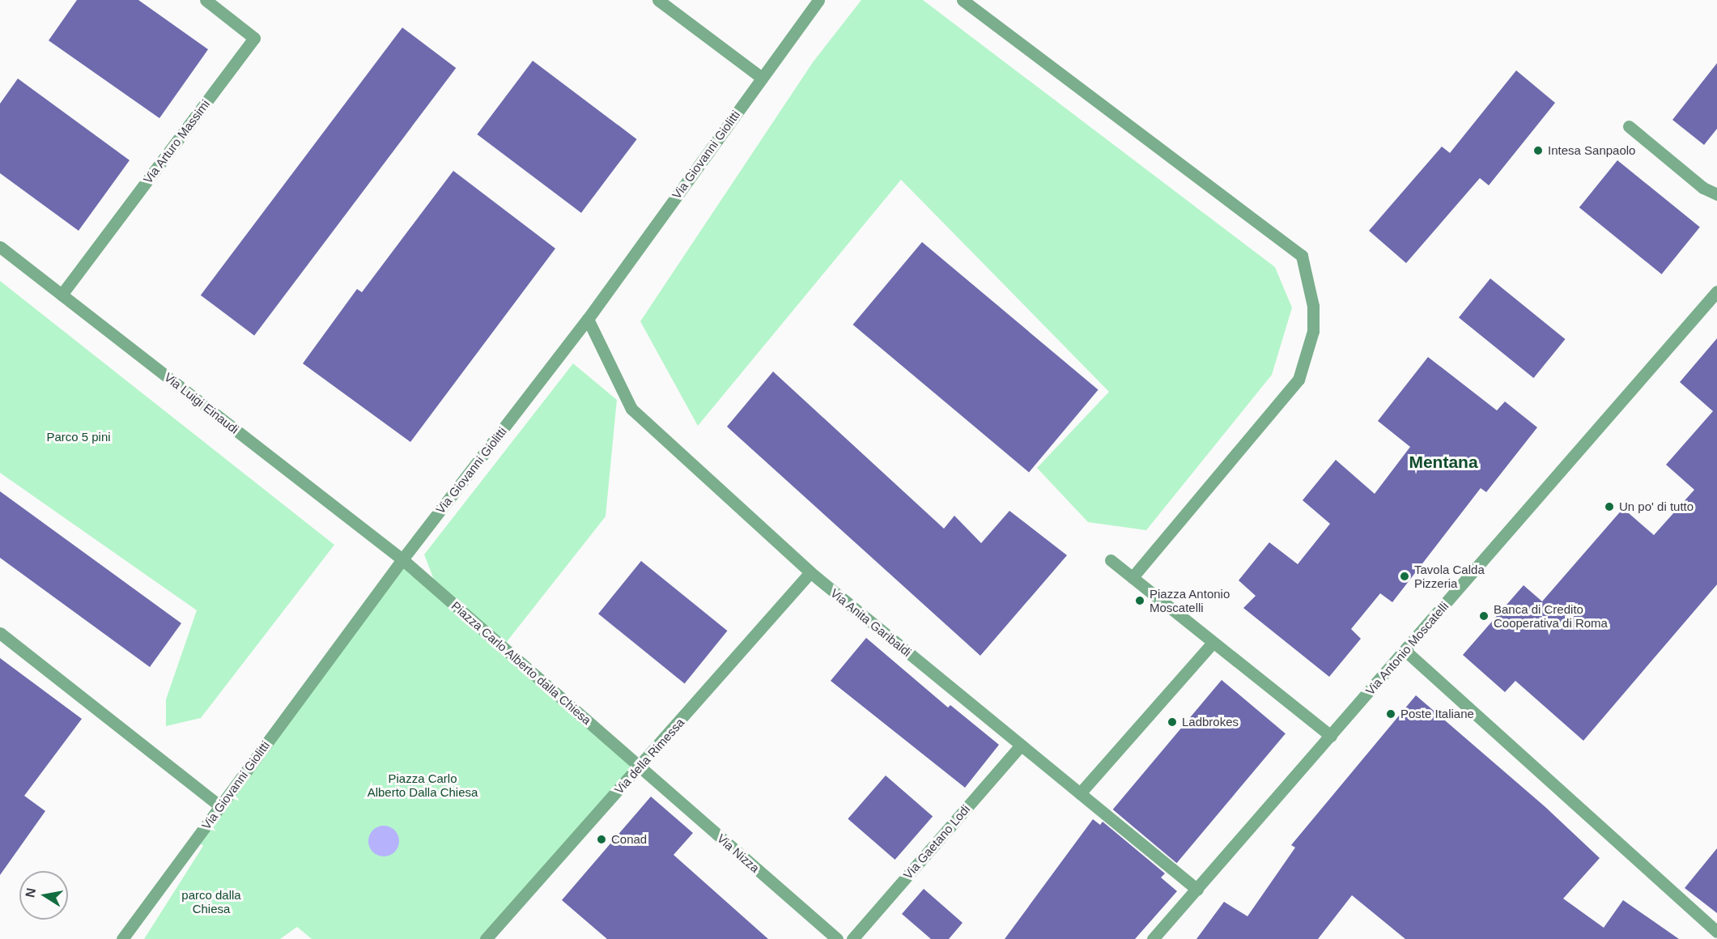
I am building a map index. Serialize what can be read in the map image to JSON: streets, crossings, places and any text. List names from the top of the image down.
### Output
{
  "streets": {
    "street": [
      "Via Arturo Massimi",
      "Via Giovanni Giolitti",
      "Via Luigi Einaudi",
      "Via Anita Garibaldi",
      "Via Antonio Moscatelli",
      "Piazza Carlo Alberto dalla Chiesa",
      "Via della Rimessa",
      "Via Gaetano Lodi",
      "Via Nizza"
    ]
  },
  "crossings": [
    ["Via Arturo Massimi", "Via Luigi Einaudi"],
    ["Via Giovanni Giolitti", "Via Luigi Einaudi"],
    ["Via Giovanni Giolitti", "Via Anita Garibaldi"],
    ["Via Giovanni Giolitti", "Piazza Carlo Alberto dalla Chiesa"],
    ["Via Luigi Einaudi", "Piazza Carlo Alberto dalla Chiesa"],
    ["Via Anita Garibaldi", "Via Antonio Moscatelli"],
    ["Via Anita Garibaldi", "Via della Rimessa"],
    ["Via Anita Garibaldi", "Via Gaetano Lodi"],
    ["Piazza Carlo Alberto dalla Chiesa", "Via della Rimessa"],
    ["Piazza Carlo Alberto dalla Chiesa", "Via Nizza"],
    ["Via della Rimessa", "Via Nizza"]
  ],
  "districts": ["Mentana"],
  "parks": ["Parco 5 pini", "Piazza Carlo Alberto Dalla Chiesa", "parco dalla Chiesa"],
  "places": [
    "Intesa Sanpaolo",
    "Un po' di tutto",
    "Tavola Calda Pizzeria",
    "Piazza Antonio Moscatelli",
    "Banca di Credito Cooperativa di Roma",
    "Poste Italiane",
    "Ladbrokes",
    "Conad"
  ],
  "north": "left"
}
